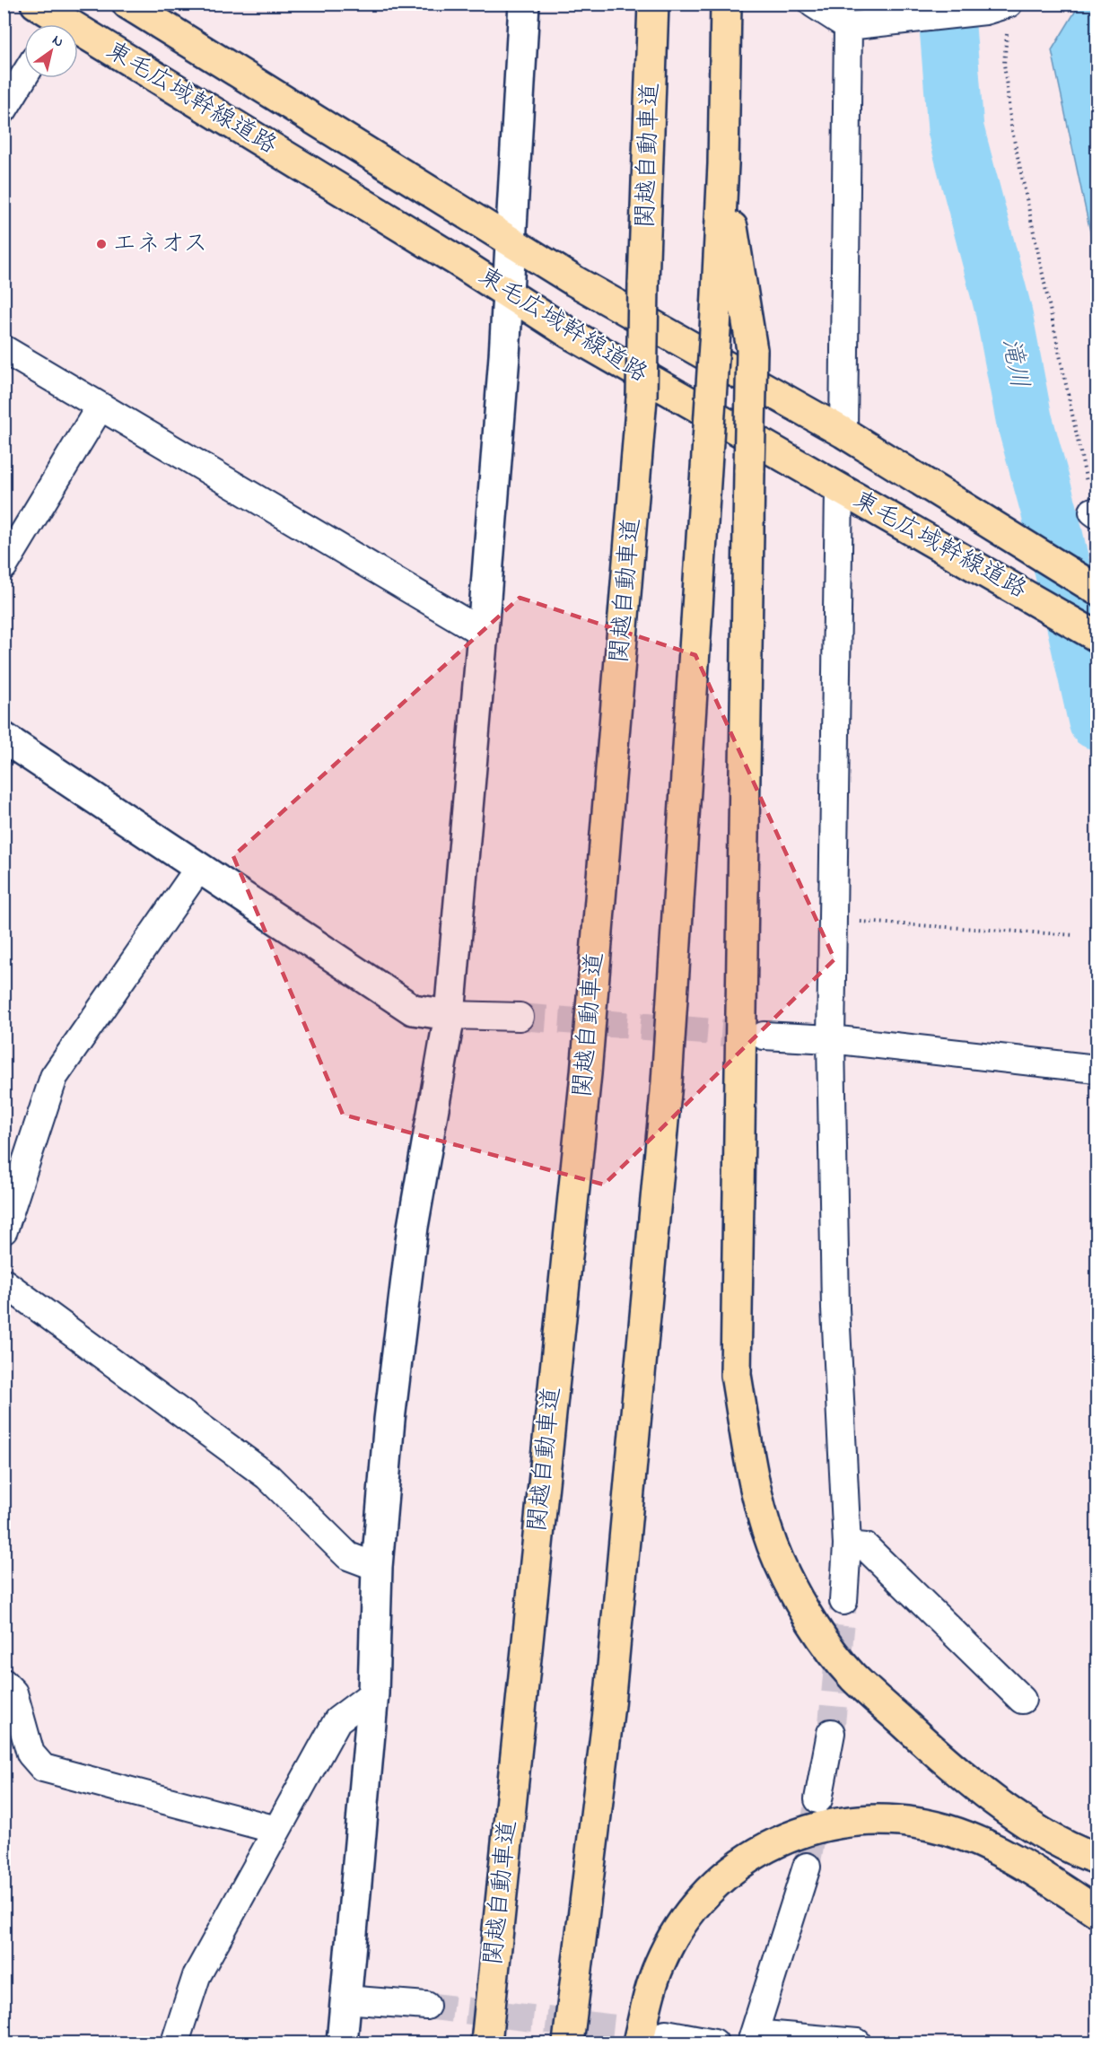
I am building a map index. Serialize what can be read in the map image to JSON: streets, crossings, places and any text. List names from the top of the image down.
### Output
{
  "streets": {
    "highway": ["東毛広域幹線道路", "関越自動車道"]
  },
  "water": ["滝川"],
  "places": ["エネオス"],
  "north": "top right"
}
